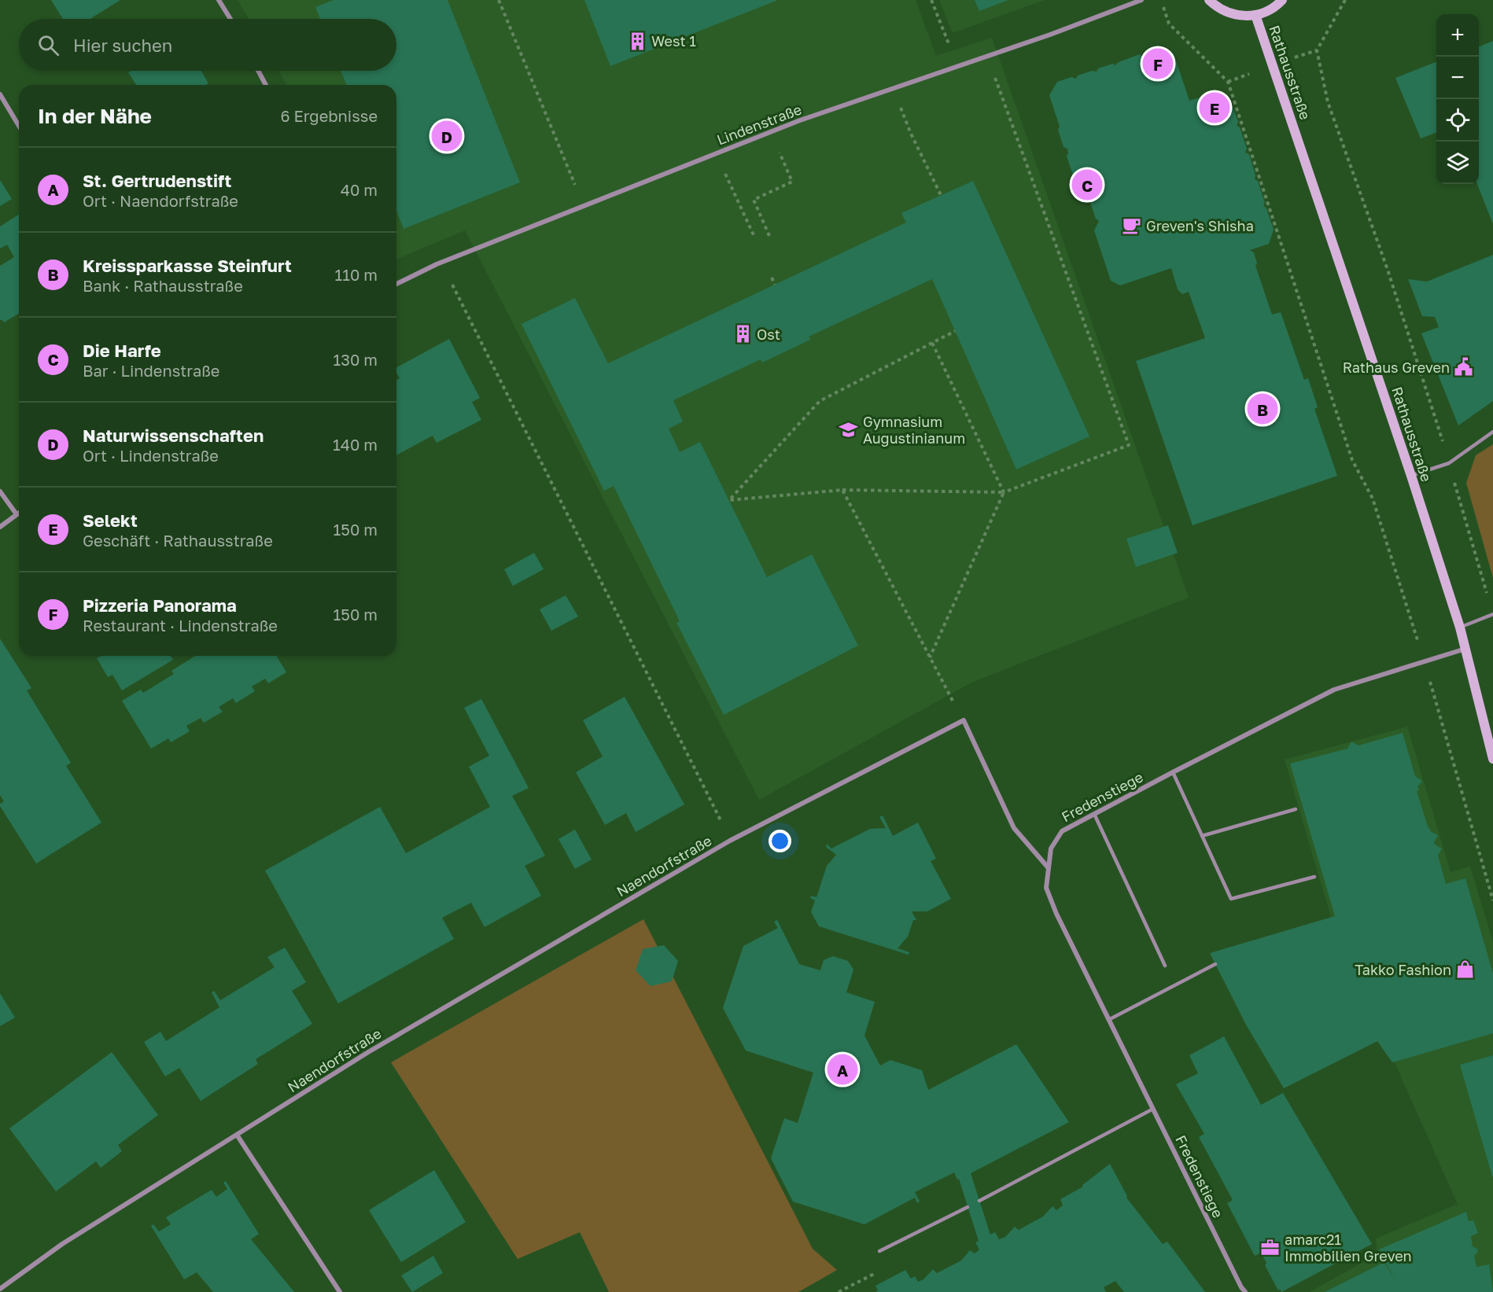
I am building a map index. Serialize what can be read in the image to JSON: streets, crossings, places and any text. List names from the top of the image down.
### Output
{
  "streets": {
    "street": [
      "Rathausstraße",
      "Lindenstraße",
      "Fredenstiege",
      "Naendorfstraße"
    ]
  },
  "crossings": [
    ["Rathausstraße", "Fredenstiege"]
  ],
  "places": {
    "building": ["West 1", "Ost"],
    "cafe": ["Greven's Shisha"],
    "public building": ["Rathaus Greven"],
    "school or university": ["Gymnasium Augustinianum"],
    "shop": ["Takko Fashion"],
    "office": ["amarc21 Immobilien Greven"]
  },
  "page": {
    "map_buttons": ["+", "−"],
    "search": "Hier suchen",
    "pins": [
      "F",
      "E",
      "D",
      "C",
      "B",
      "A"
    ],
    "heading": ["In der Nähe", "6 Ergebnisse"],
    "list": [
      {
        "mark": "A",
        "name": "St. Gertrudenstift",
        "note": "Ort · Naendorfstraße",
        "value": "40 m"
      },
      {
        "mark": "B",
        "name": "Kreissparkasse Steinfurt",
        "note": "Bank · Rathausstraße",
        "value": "110 m"
      },
      {
        "mark": "C",
        "name": "Die Harfe",
        "note": "Bar · Lindenstraße",
        "value": "130 m"
      },
      {
        "mark": "D",
        "name": "Naturwissenschaften",
        "note": "Ort · Lindenstraße",
        "value": "140 m"
      },
      {
        "mark": "E",
        "name": "Selekt",
        "note": "Geschäft · Rathausstraße",
        "value": "150 m"
      },
      {
        "mark": "F",
        "name": "Pizzeria Panorama",
        "note": "Restaurant · Lindenstraße",
        "value": "150 m"
      }
    ]
  }
}
